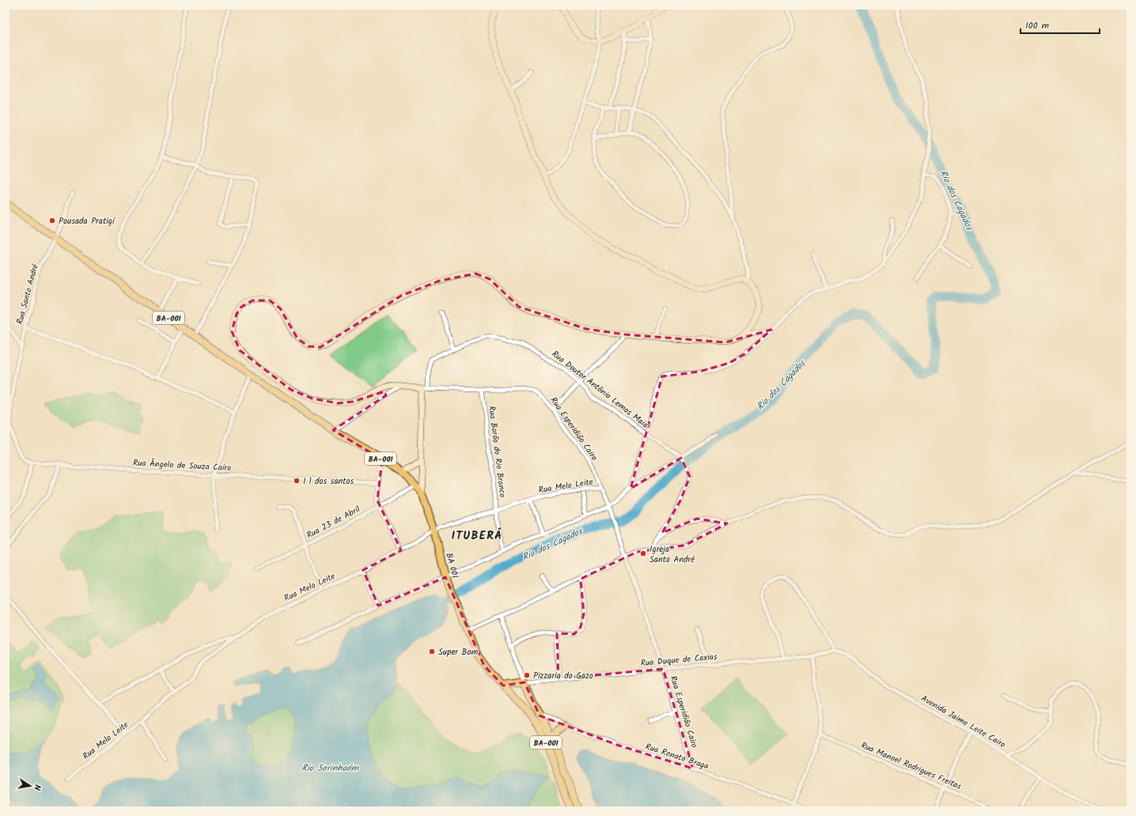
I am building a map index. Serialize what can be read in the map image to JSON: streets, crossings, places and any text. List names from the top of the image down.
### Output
{
  "streets": {
    "main road": ["BA-001", "BA 001"],
    "street": [
      "Rua Santo André",
      "Rua Doutor Antônio Lemos Maia",
      "Rua Esperidião Cairo",
      "Rua Barão do Rio Branco",
      "Rua Ângelo de Souza Cairo",
      "Rua Melo Leite",
      "Rua 23 de Abril",
      "Rua Duque de Caxias",
      "Avenida Jaime Leite Cairo",
      "Rua Renato Braga",
      "Rua Manoel Rodrigues Freitas"
    ]
  },
  "crossings": [
    ["Rua Santo André", "BA-001"],
    ["BA-001", "Rua 23 de Abril"],
    ["BA-001", "BA 001"],
    ["BA-001", "Rua Duque de Caxias"],
    ["BA-001", "Rua Renato Braga"],
    ["Rua Doutor Antônio Lemos Maia", "Rua Esperidião Cairo"],
    ["Rua Esperidião Cairo", "Rua Barão do Rio Branco"],
    ["Rua Esperidião Cairo", "Rua Melo Leite"],
    ["Rua Esperidião Cairo", "Rua Duque de Caxias"],
    ["Rua Esperidião Cairo", "Rua Renato Braga"],
    ["Rua Barão do Rio Branco", "Rua Melo Leite"],
    ["Rua Melo Leite", "BA 001"],
    ["Rua Duque de Caxias", "Avenida Jaime Leite Cairo"]
  ],
  "districts": ["ITUBERÁ"],
  "water": ["Rio dos Cágados", "Rio Serinhaém"],
  "places": [
    "Pousada Pratigí",
    "I l dos santos",
    "Igreja Santo André",
    "Super Bom",
    "Pizzaria do Gazo"
  ],
  "scale_bar": "100 m",
  "north": "right"
}
